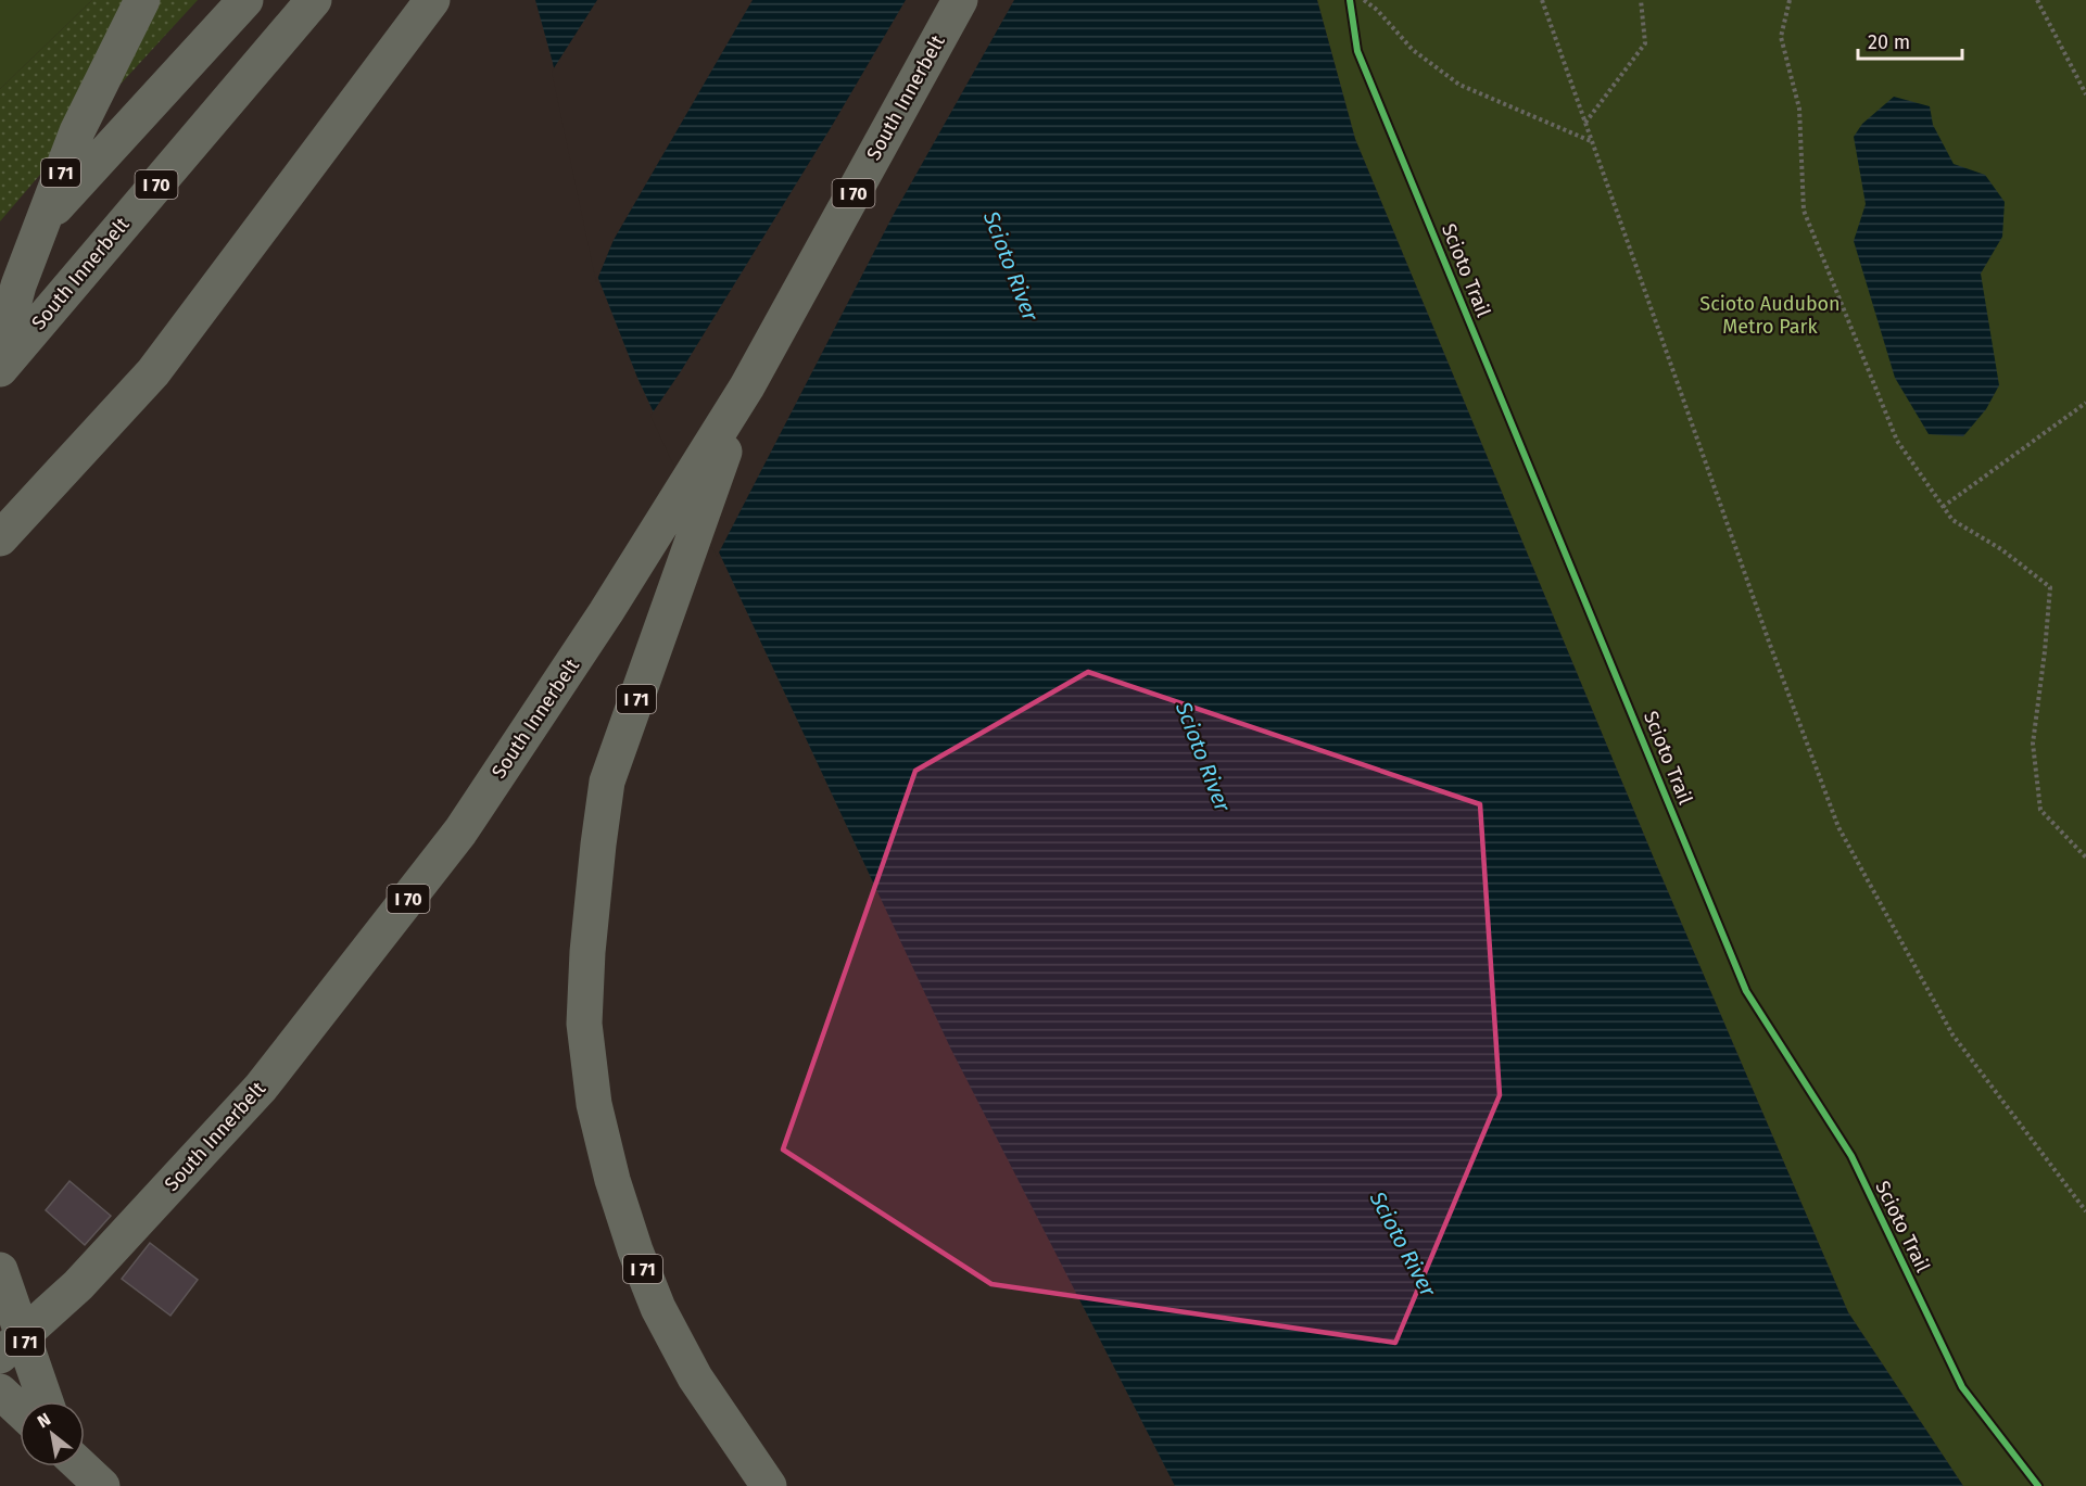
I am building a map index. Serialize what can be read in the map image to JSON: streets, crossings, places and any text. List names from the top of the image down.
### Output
{
  "streets": {
    "highway": ["South Innerbelt", "I 71", "I 70"],
    "cycle path": ["Scioto Trail"]
  },
  "crossings": [
    ["South Innerbelt", "I 71"]
  ],
  "water": ["Scioto River"],
  "parks": ["Scioto Audubon Metro Park"],
  "scale_bar": "20 m",
  "north": "top left"
}
